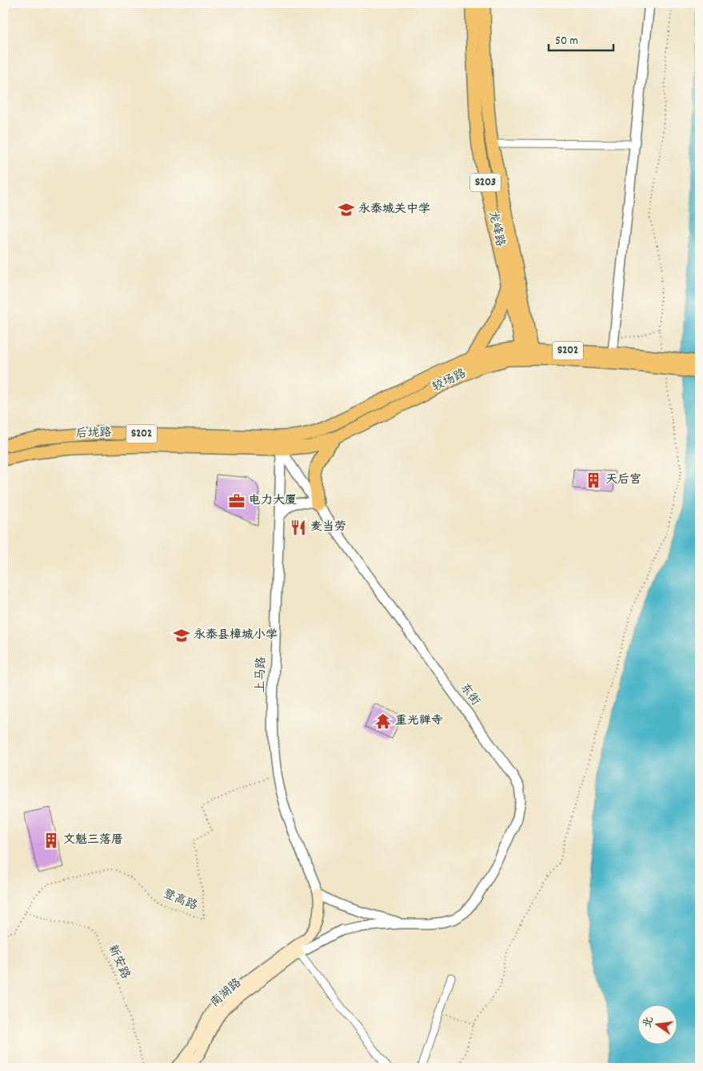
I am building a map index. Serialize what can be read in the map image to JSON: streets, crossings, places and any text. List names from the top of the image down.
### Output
{
  "streets": {
    "main road": [
      "S203",
      "龙峰路",
      "S202",
      "较场路",
      "后垅路",
      "南湖路"
    ],
    "street": ["上马路", "东街"],
    "path": ["登高路", "新安路"]
  },
  "crossings": [
    ["龙峰路", "较场路"],
    ["S202", "较场路"],
    ["较场路", "后垅路"],
    ["较场路", "上马路"],
    ["较场路", "东街"],
    ["后垅路", "上马路"],
    ["后垅路", "东街"],
    ["上马路", "东街"],
    ["上马路", "登高路"],
    ["登高路", "新安路"]
  ],
  "places": {
    "school or university": ["永泰城关中学", "永泰县樟城小学"],
    "building": ["天后宫", "文魁三落厝"],
    "office": ["电力大厦"],
    "restaurant": ["麦当劳"],
    "temple": ["重光禅寺"]
  },
  "scale_bar": "50 m",
  "north": "left"
}
